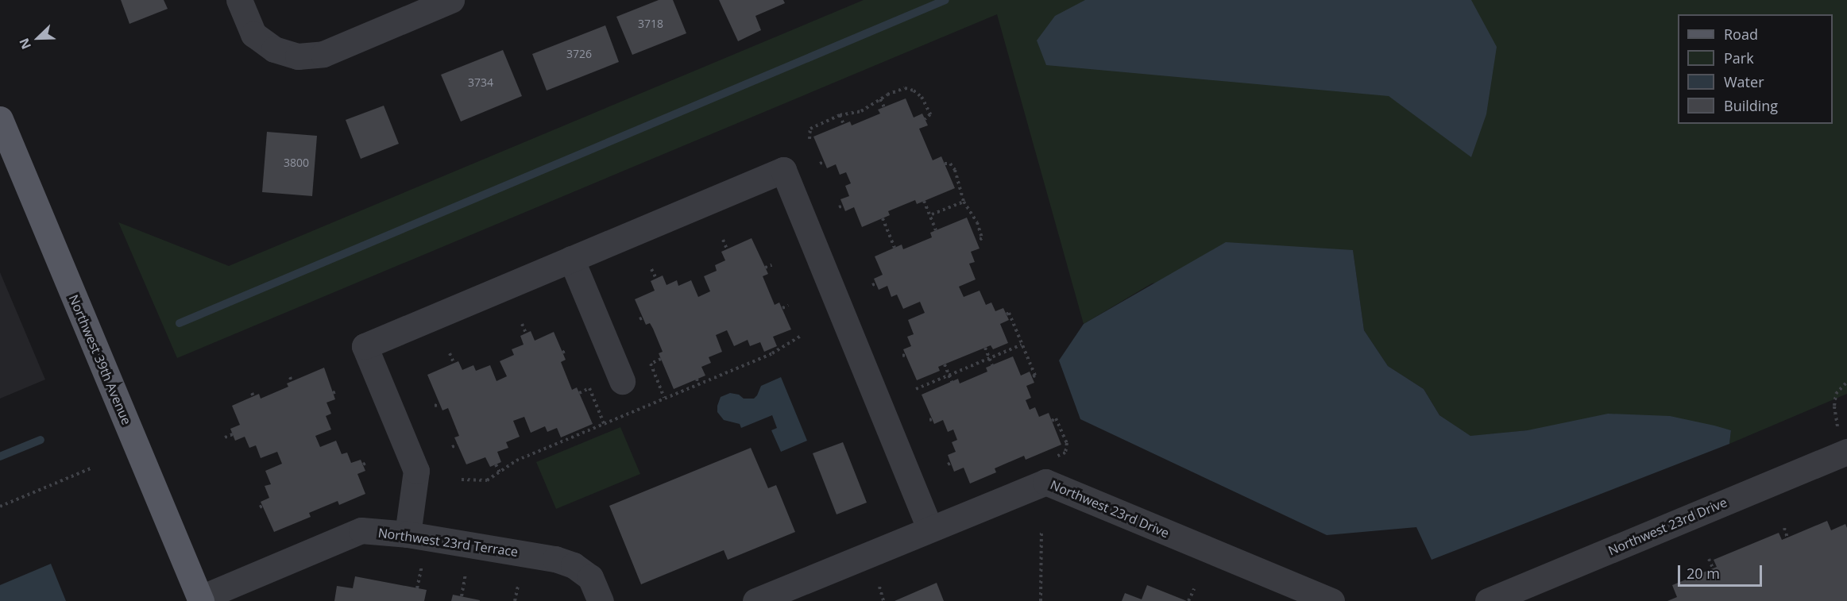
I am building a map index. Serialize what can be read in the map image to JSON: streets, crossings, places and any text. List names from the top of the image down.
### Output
{
  "streets": {
    "main road": ["Northwest 39th Avenue"],
    "street": ["Northwest 23rd Drive", "Northwest 23rd Terrace"]
  },
  "crossings": [
    ["Northwest 39th Avenue", "Northwest 23rd Terrace"]
  ],
  "house_numbers": [
    "3718",
    "3726",
    "3734",
    "3800"
  ],
  "legend": [
    "Road",
    "Park",
    "Water",
    "Building"
  ],
  "scale_bar": "20 m",
  "north": "bottom left"
}
